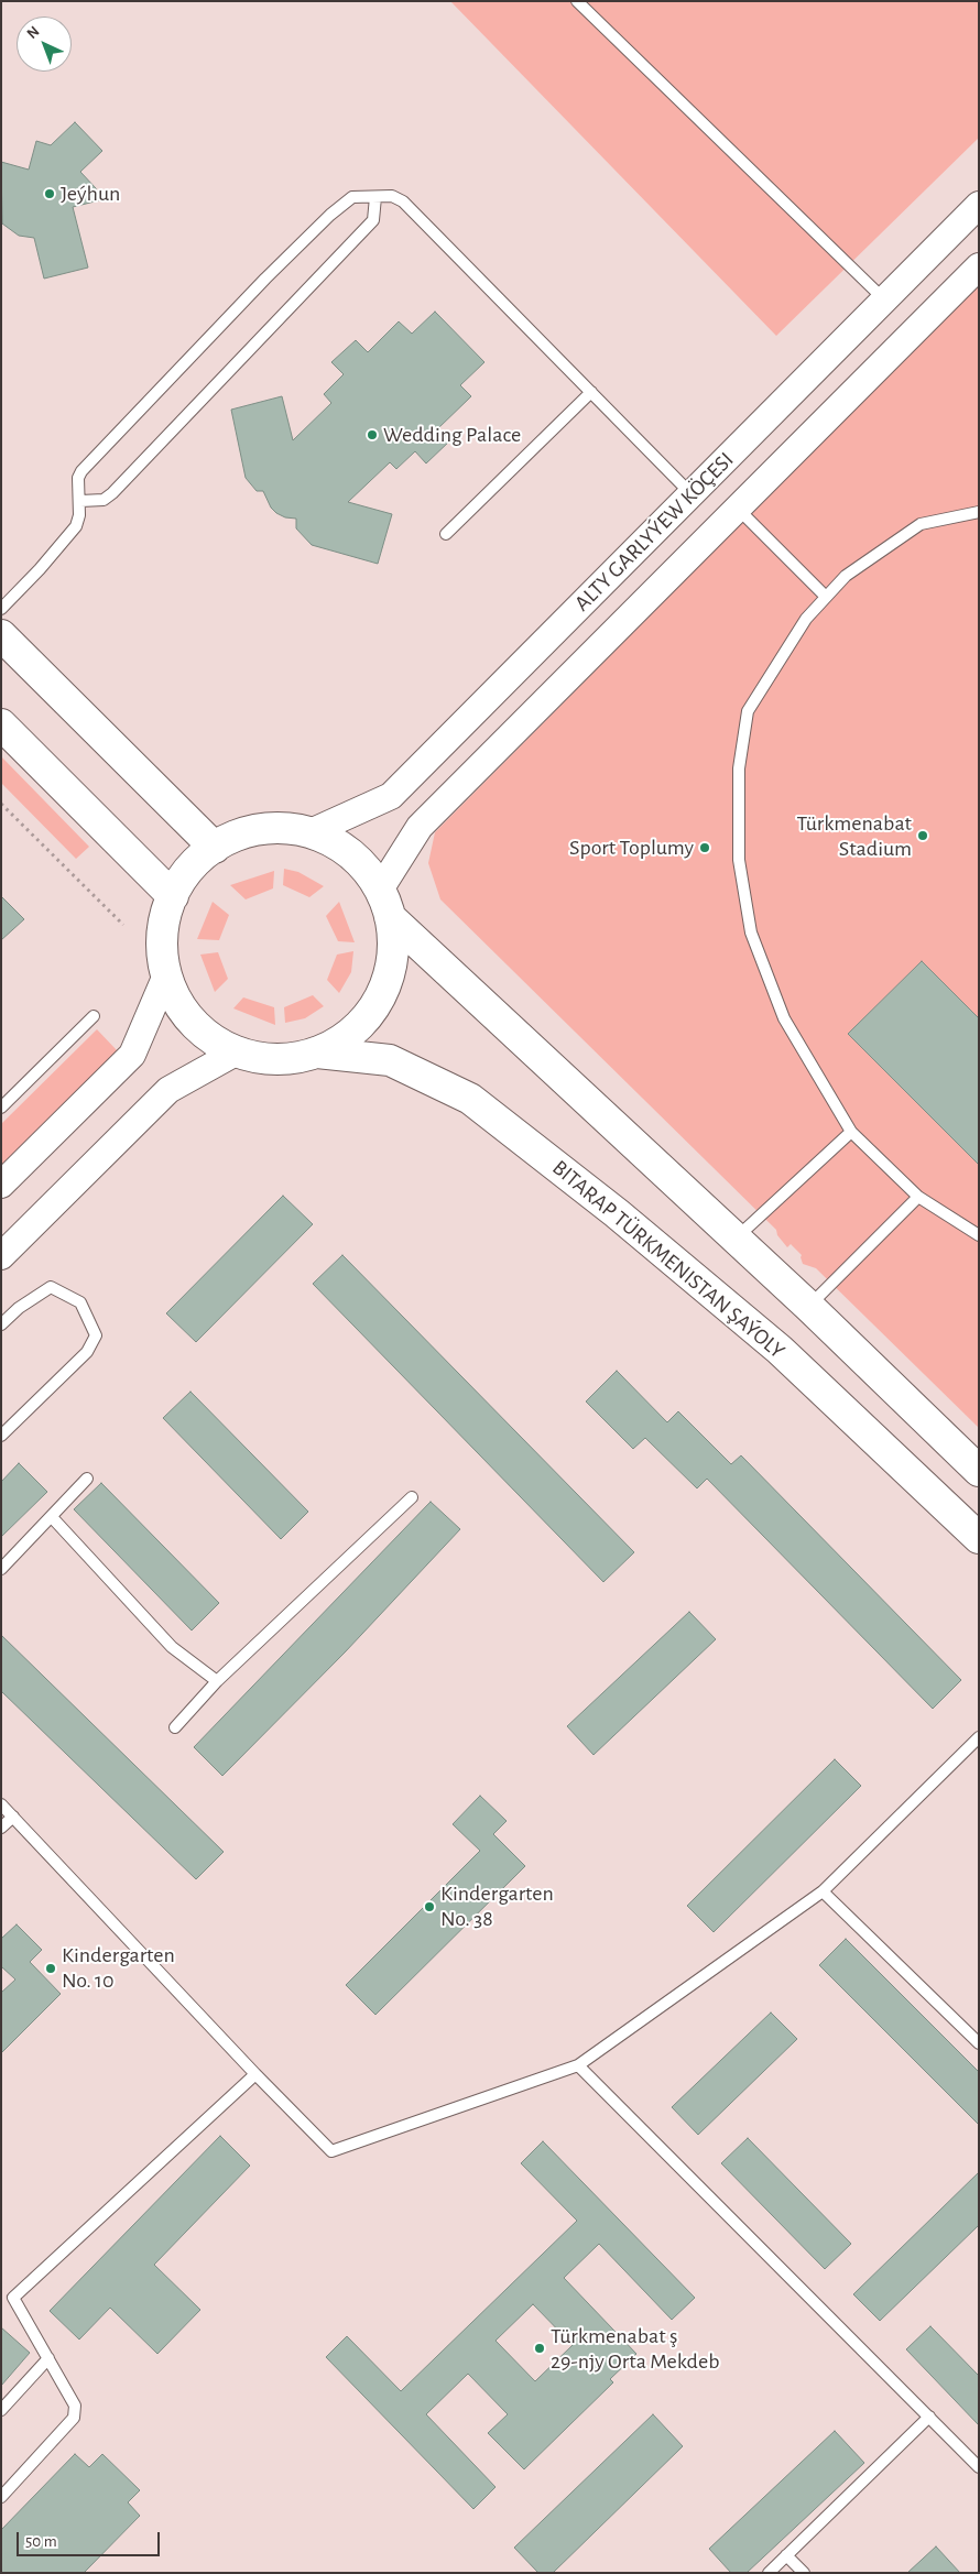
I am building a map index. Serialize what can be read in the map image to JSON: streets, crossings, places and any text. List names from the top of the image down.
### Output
{
  "streets": {
    "main road": ["BITARAP TÜRKMENISTAN ŞAÝOLY"],
    "street": ["ALTY GARLYÝEW KÖÇESI"]
  },
  "places": [
    "Jeýhun",
    "Wedding Palace",
    "Türkmenabat Stadium",
    "Sport Toplumy",
    "Kindergarten No. 38",
    "Kindergarten No. 10",
    "Türkmenabat ş 29-njy Orta Mekdeb"
  ],
  "scale_bar": "50 m",
  "north": "top left"
}
